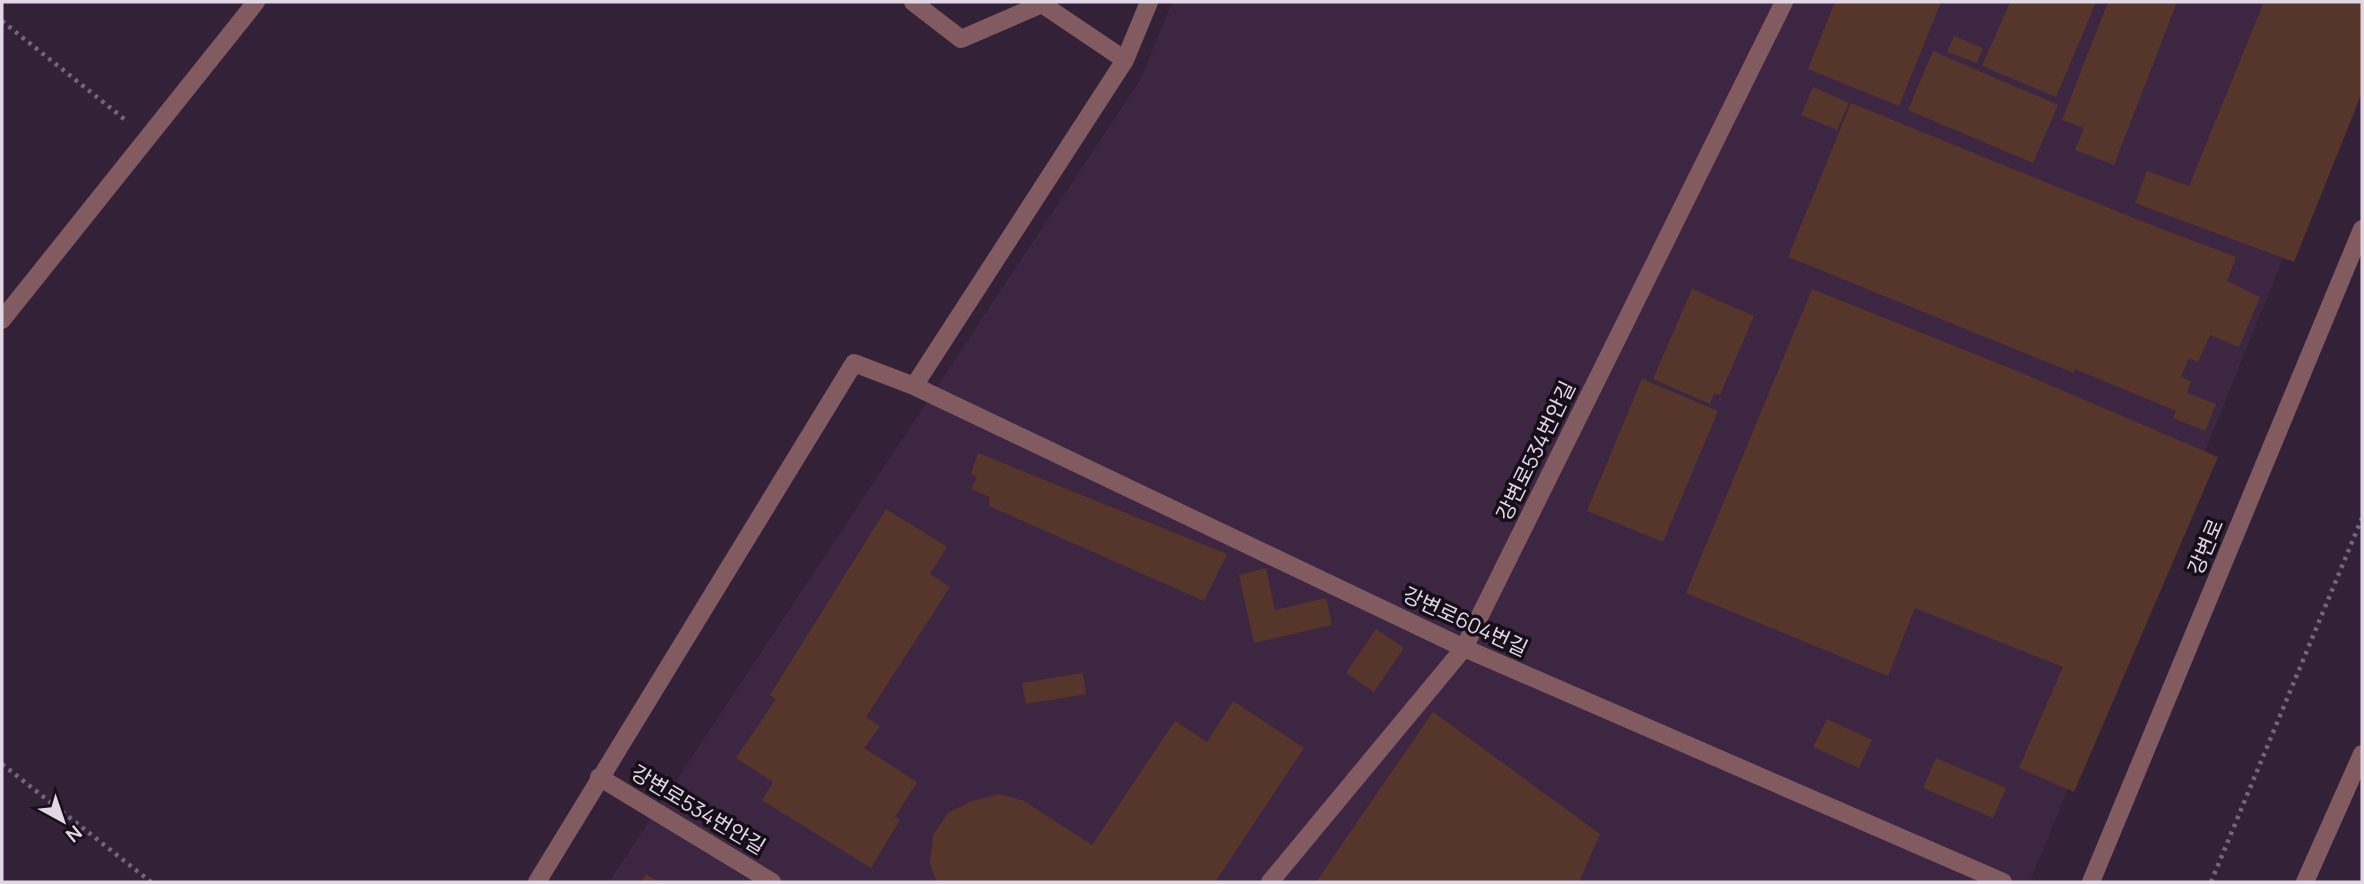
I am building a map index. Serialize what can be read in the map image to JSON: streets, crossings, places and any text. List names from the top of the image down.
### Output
{
  "streets": {
    "street": ["강변로534번안길", "강변로", "강변로604번길"]
  },
  "crossings": [
    ["강변로534번안길", "강변로604번길"]
  ],
  "north": "bottom right"
}
